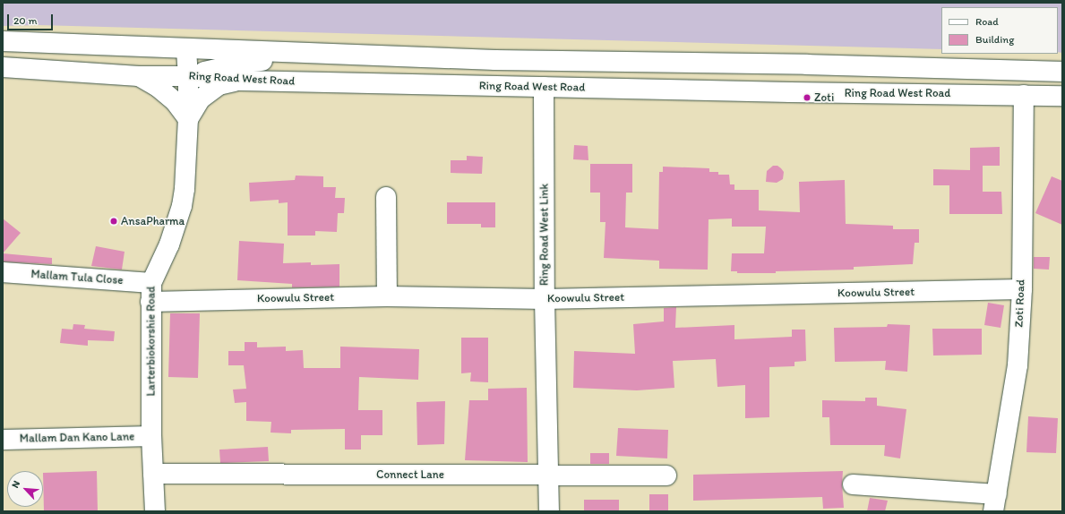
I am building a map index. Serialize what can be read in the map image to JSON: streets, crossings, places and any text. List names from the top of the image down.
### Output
{
  "streets": {
    "street": [
      "Ring Road West Road",
      "Ring Road West Link",
      "Mallam Tula Close",
      "Koowulu Street",
      "Zoti Road",
      "Larterbiokorshie Road",
      "Mallam Dan Kano Lane",
      "Connect Lane"
    ]
  },
  "crossings": [
    ["Ring Road West Road", "Ring Road West Link"],
    ["Ring Road West Road", "Zoti Road"],
    ["Ring Road West Road", "Larterbiokorshie Road"],
    ["Ring Road West Link", "Koowulu Street"],
    ["Ring Road West Link", "Connect Lane"],
    ["Mallam Tula Close", "Koowulu Street"],
    ["Mallam Tula Close", "Larterbiokorshie Road"],
    ["Koowulu Street", "Zoti Road"],
    ["Koowulu Street", "Larterbiokorshie Road"],
    ["Larterbiokorshie Road", "Mallam Dan Kano Lane"],
    ["Larterbiokorshie Road", "Connect Lane"]
  ],
  "places": ["Zoti", "AnsaPharma"],
  "legend": ["Road", "Building"],
  "scale_bar": "20 m",
  "north": "top left"
}
